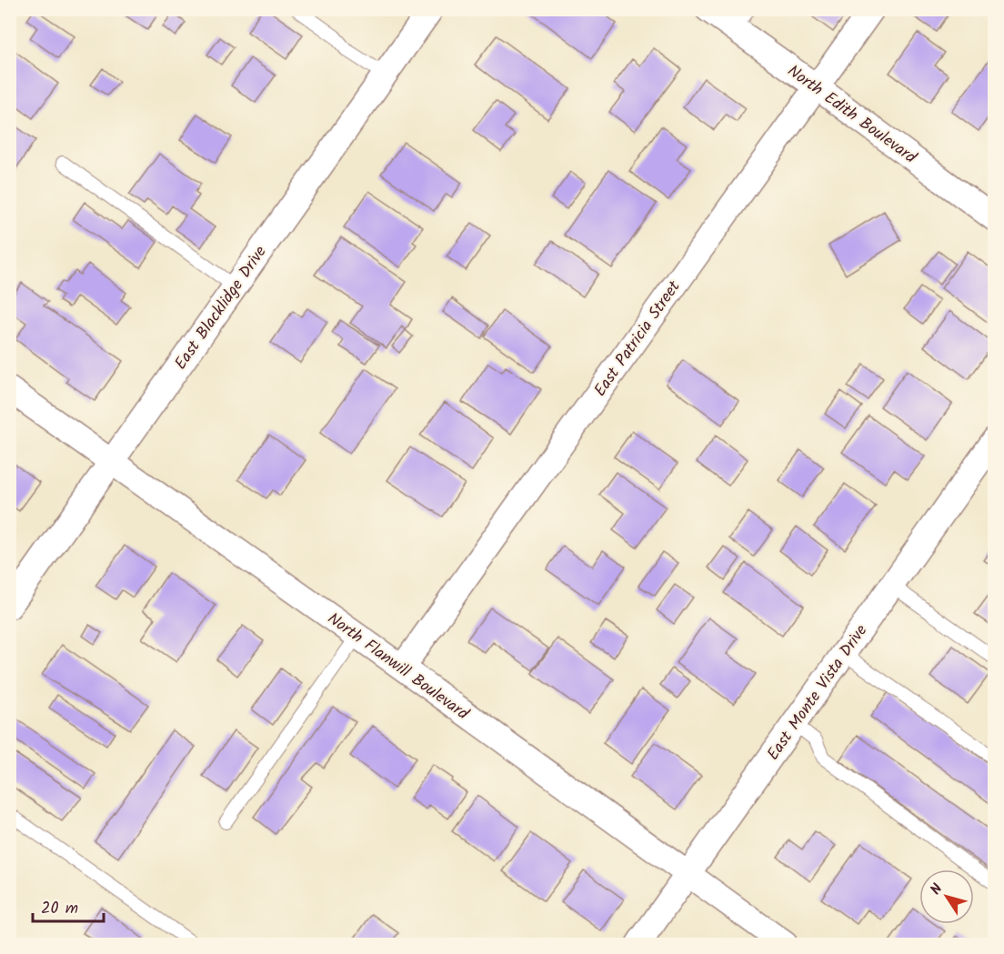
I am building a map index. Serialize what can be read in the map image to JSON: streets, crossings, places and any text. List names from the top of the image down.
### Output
{
  "streets": {
    "street": [
      "North Edith Boulevard",
      "East Blacklidge Drive",
      "East Patricia Street",
      "North Flanwill Boulevard",
      "East Monte Vista Drive"
    ]
  },
  "crossings": [
    ["North Edith Boulevard", "East Patricia Street"],
    ["East Blacklidge Drive", "North Flanwill Boulevard"],
    ["East Patricia Street", "North Flanwill Boulevard"],
    ["North Flanwill Boulevard", "East Monte Vista Drive"]
  ],
  "scale_bar": "20 m",
  "north": "top left"
}
